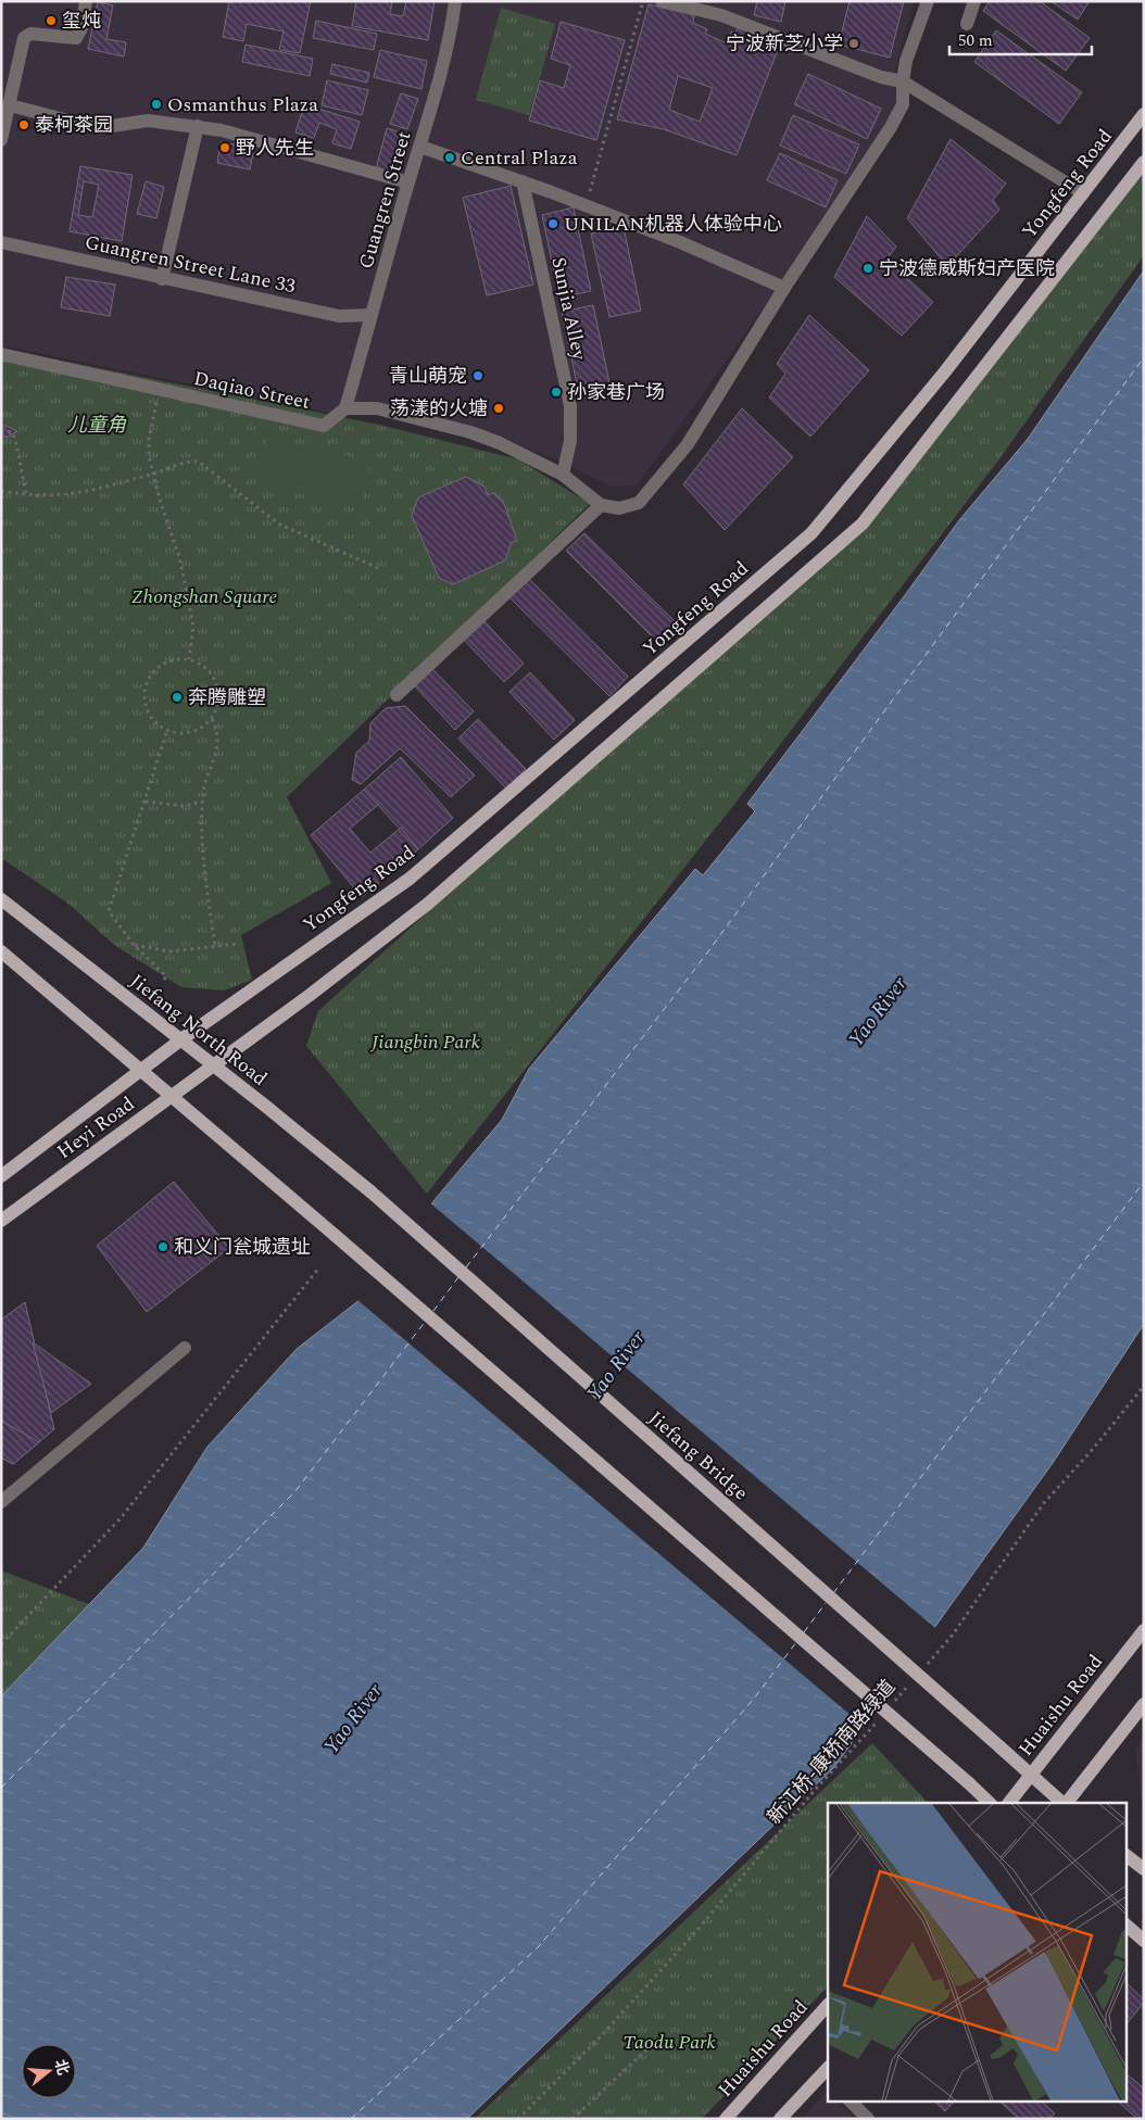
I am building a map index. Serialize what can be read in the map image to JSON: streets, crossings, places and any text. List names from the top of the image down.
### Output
{
  "streets": {
    "main road": [
      "Yongfeng Road",
      "Jiefang North Road",
      "Heyi Road",
      "Jiefang Bridge",
      "Huaishu Road"
    ],
    "street": [
      "Guangren Street",
      "Guangren Street Lane 33",
      "Sunjia Alley",
      "Daqiao Street"
    ],
    "path": ["新江桥-康桥南路绿道"]
  },
  "crossings": [
    ["Yongfeng Road", "Jiefang North Road"],
    ["Yongfeng Road", "Heyi Road"],
    ["Guangren Street", "Guangren Street Lane 33"],
    ["Guangren Street", "Daqiao Street"],
    ["Jiefang North Road", "Heyi Road"],
    ["Jiefang North Road", "Jiefang Bridge"],
    ["Jiefang Bridge", "Huaishu Road"]
  ],
  "water": ["Yao River"],
  "parks": [
    "儿童角",
    "Zhongshan Square",
    "Jiangbin Park",
    "Taodu Park"
  ],
  "places": [
    "玺炖",
    "宁波新芝小学",
    "Osmanthus Plaza",
    "泰柯茶园",
    "野人先生",
    "Central Plaza",
    "UNILAN机器人体验中心",
    "宁波德威斯妇产医院",
    "青山萌宠",
    "孙家巷广场",
    "荡漾的火塘",
    "奔腾雕塑",
    "和义门瓮城遗址"
  ],
  "scale_bar": "50 m",
  "north": "right"
}
